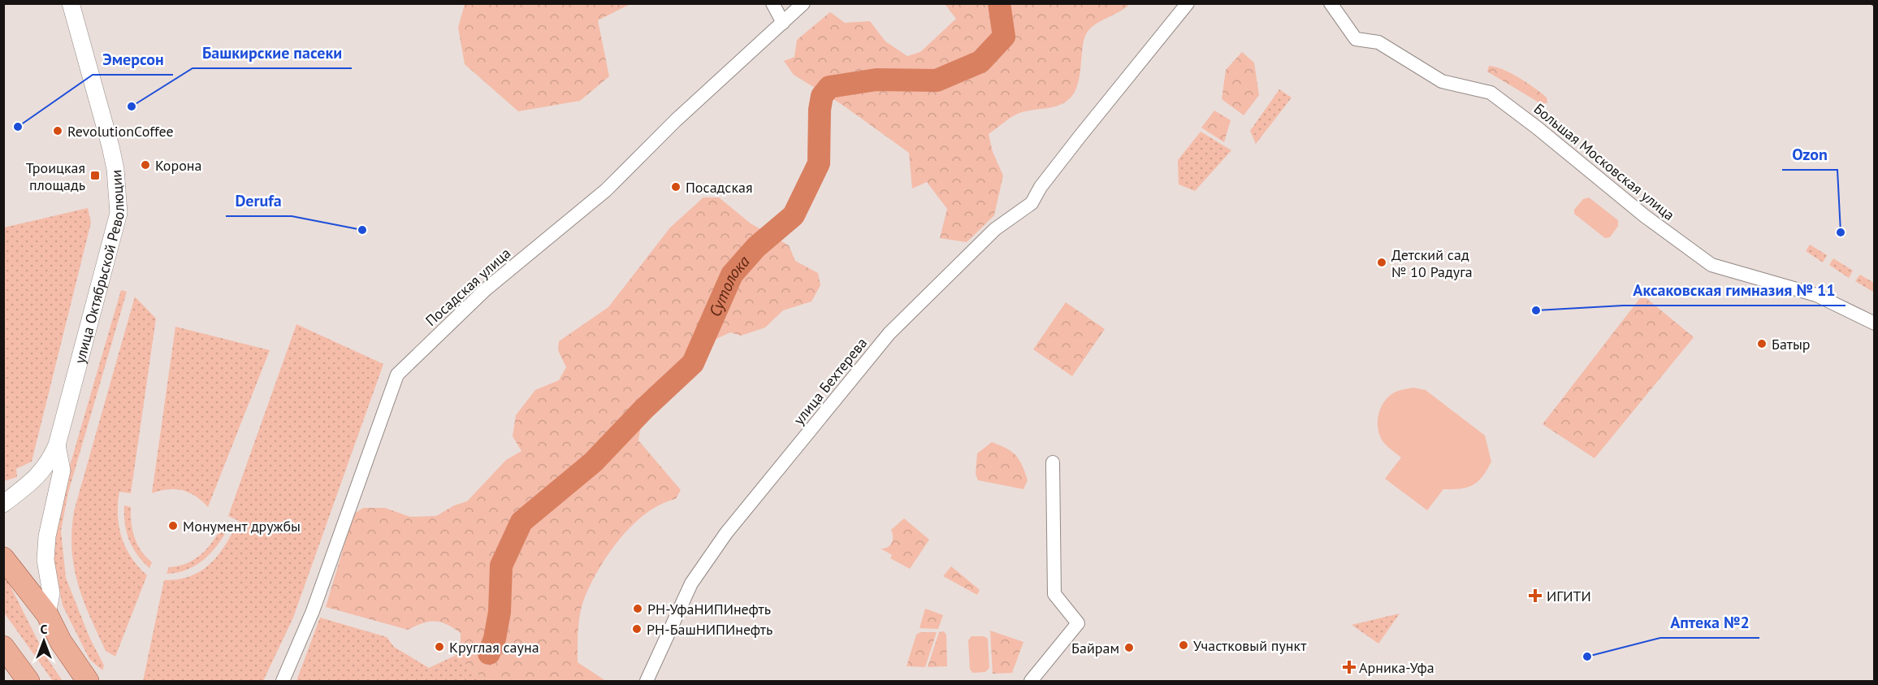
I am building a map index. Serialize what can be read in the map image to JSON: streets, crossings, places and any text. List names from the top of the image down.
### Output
{
  "streets": {
    "street": [
      "Большая Московская улица",
      "улица Октябрьской Революции",
      "Посадская улица",
      "улица Бехтерева"
    ]
  },
  "water": ["Сутолока"],
  "places": {
    "other": [
      "Башкирские пасеки",
      "Эмерсон",
      "RevolutionCoffee",
      "Корона",
      "Посадская",
      "Derufa",
      "Ozon",
      "Детский сад № 10 Радуга",
      "Аксаковская гимназия № 11",
      "Батыр",
      "Монумент дружбы",
      "РН-УфаНИПИнефть",
      "РН-БашНИПИнефть",
      "Участковый пункт",
      "Круглая сауна",
      "Байрам",
      "Аптека №2"
    ],
    "transit": ["Троицкая площадь"],
    "health": ["ИГИТИ", "Арника-Уфа"]
  },
  "north": "top"
}
